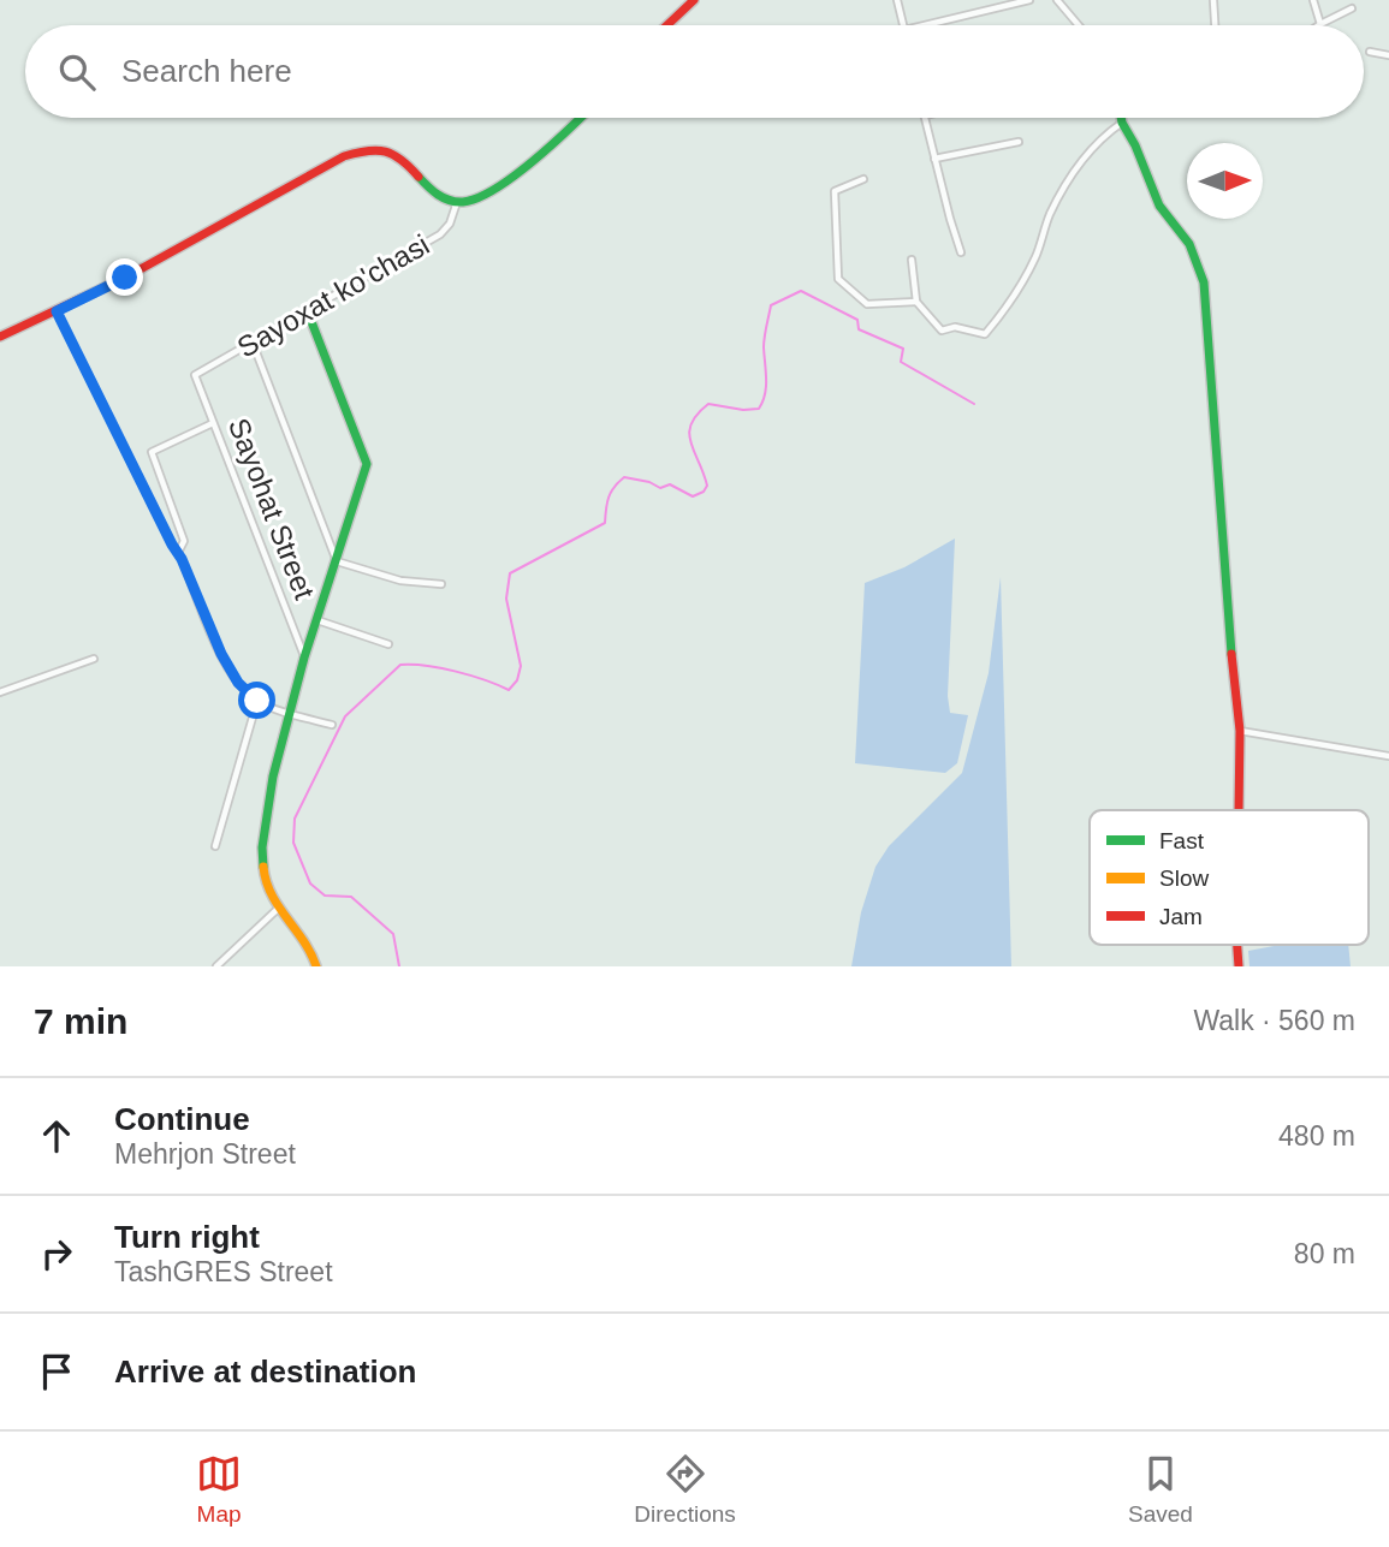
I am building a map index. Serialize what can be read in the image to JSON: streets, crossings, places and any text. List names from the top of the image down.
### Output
{
  "streets": {
    "street": ["Sayoxat ko'chasi", "Sayohat Street"]
  },
  "crossings": [
    ["Sayoxat ko'chasi", "Sayohat Street"]
  ],
  "legend": ["Fast", "Slow", "Jam"],
  "north": "right",
  "page": {
    "search": "Search here",
    "heading": ["7 min", "Walk · 560 m"],
    "list": [
      ["Continue", "Mehrjon Street", "480 m"],
      ["Turn right", "TashGRES Street", "80 m"],
      "Arrive at destination"
    ],
    "nav": ["Map", "Directions", "Saved"]
  }
}
